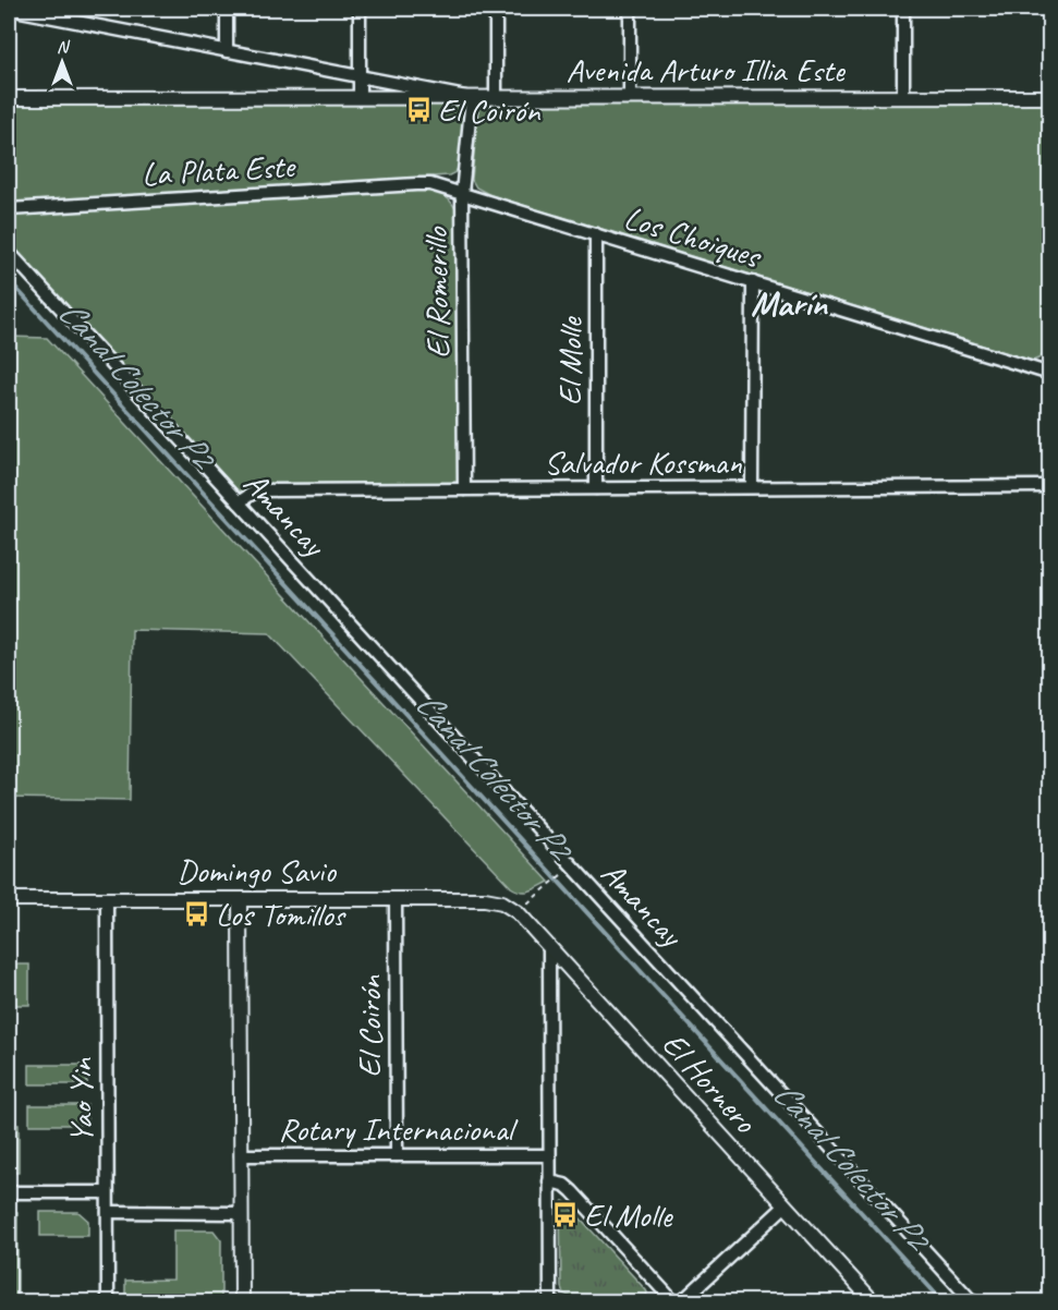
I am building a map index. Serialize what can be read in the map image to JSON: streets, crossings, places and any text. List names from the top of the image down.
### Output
{
  "streets": {
    "street": [
      "Avenida Arturo Illia Este",
      "La Plata Este",
      "Los Choiques",
      "El Romerillo",
      "El Molle",
      "Salvador Kossman",
      "Amancay",
      "Domingo Savio",
      "El Coirón",
      "El Hornero",
      "Yao Yin",
      "Rotary Internacional"
    ]
  },
  "crossings": [
    ["Avenida Arturo Illia Este", "El Romerillo"],
    ["La Plata Este", "Los Choiques"],
    ["Los Choiques", "El Romerillo"],
    ["Los Choiques", "El Molle"],
    ["El Romerillo", "Salvador Kossman"],
    ["El Molle", "Salvador Kossman"],
    ["Salvador Kossman", "Amancay"],
    ["Domingo Savio", "El Coirón"],
    ["Domingo Savio", "El Hornero"],
    ["Domingo Savio", "Yao Yin"],
    ["El Coirón", "Rotary Internacional"]
  ],
  "districts": ["Marín"],
  "water": ["Canal Colector P2"],
  "places": {
    "bus stop": ["El Coirón", "Los Tomillos", "El Molle"]
  },
  "north": "top"
}
